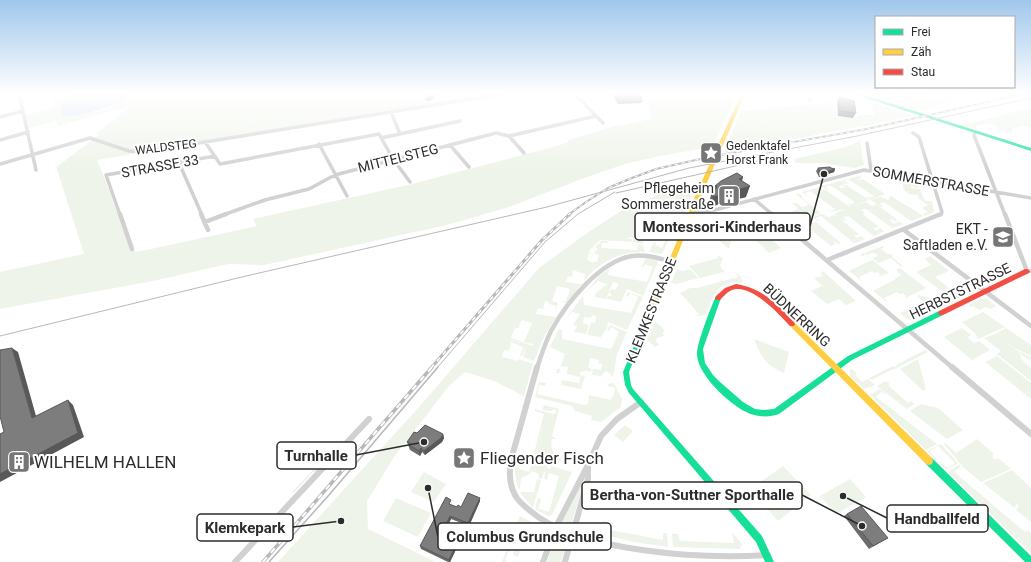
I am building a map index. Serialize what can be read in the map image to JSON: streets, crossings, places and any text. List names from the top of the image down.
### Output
{
  "streets": {
    "street": [
      "WALDSTEG",
      "MITTELSTEG",
      "STRASSE 33",
      "SOMMERSTRASSE",
      "HERBSTSTRASSE",
      "KLEMKESTRASSE",
      "BÜDNERRING"
    ]
  },
  "crossings": [
    ["SOMMERSTRASSE", "HERBSTSTRASSE"],
    ["SOMMERSTRASSE", "KLEMKESTRASSE"],
    ["HERBSTSTRASSE", "BÜDNERRING"]
  ],
  "places": {
    "place": ["Gedenktafel Horst Frank", "Fliegender Fisch"],
    "other": [
      "Montessori-Kinderhaus",
      "Turnhalle",
      "Columbus Grundschule",
      "Handballfeld",
      "Klemkepark",
      "Bertha-von-Suttner Sporthalle"
    ],
    "building": ["Pflegeheim Sommerstraße", "WILHELM HALLEN"],
    "school or university": ["EKT - Saftladen e.V."]
  },
  "legend": ["Frei", "Zäh", "Stau"]
}
